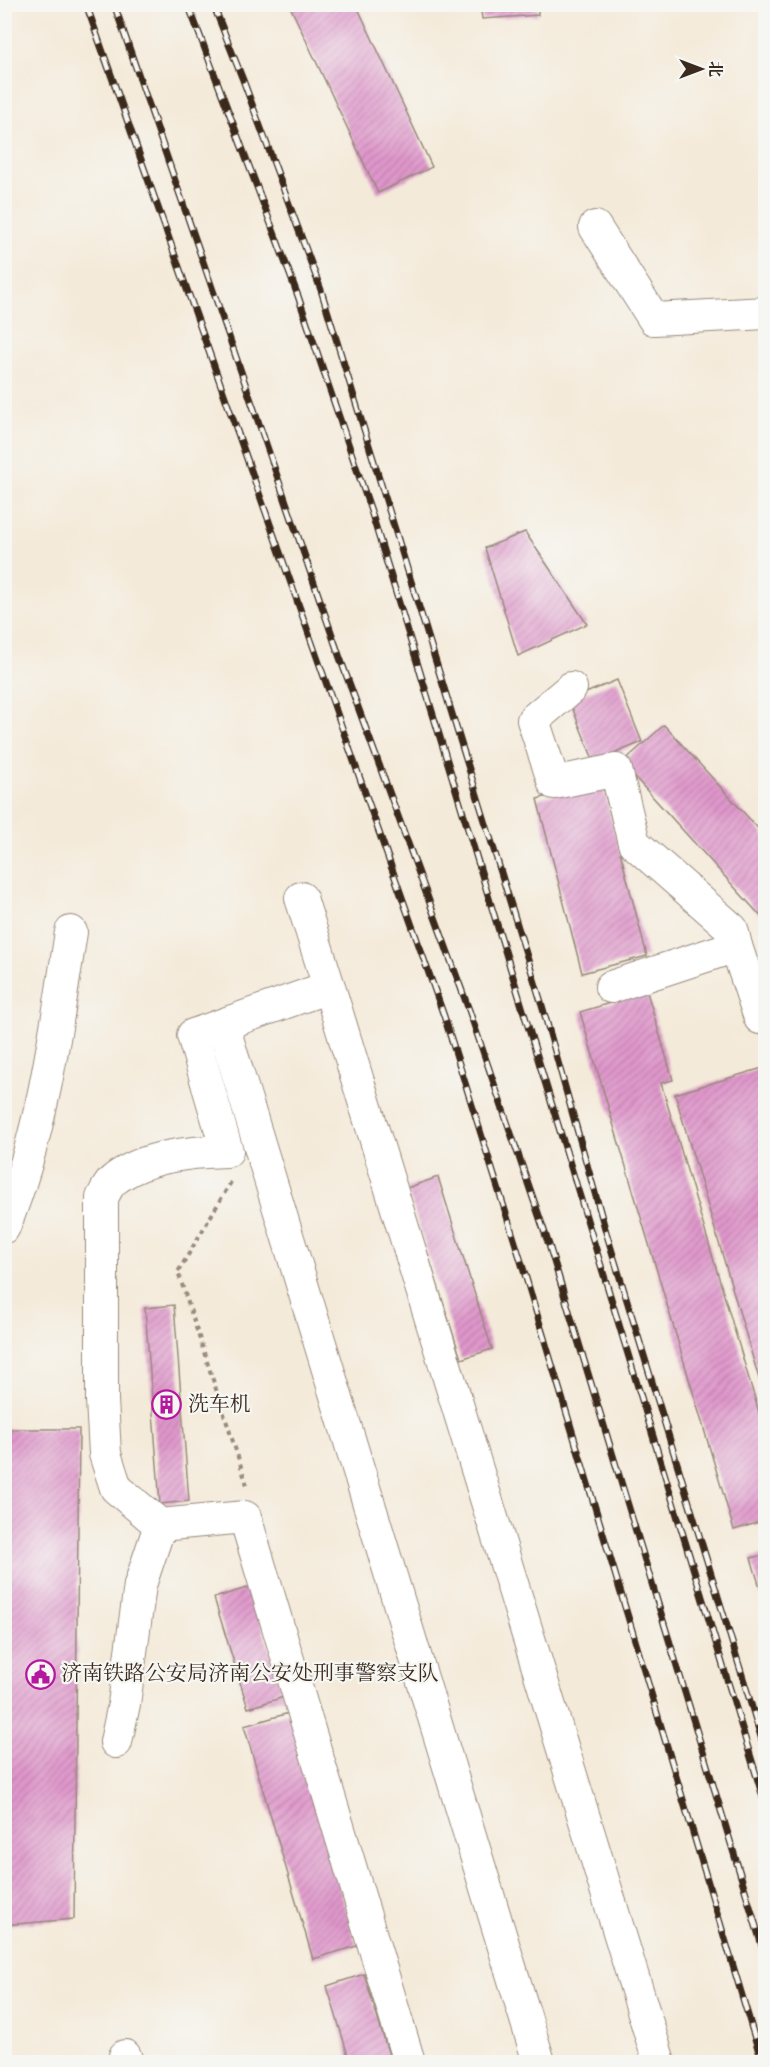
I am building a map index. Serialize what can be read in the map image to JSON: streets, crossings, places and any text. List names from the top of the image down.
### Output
{
  "places": {
    "building": ["洗车机"],
    "public building": ["济南铁路公安局济南公安处刑事警察支队"]
  },
  "north": "right"
}
